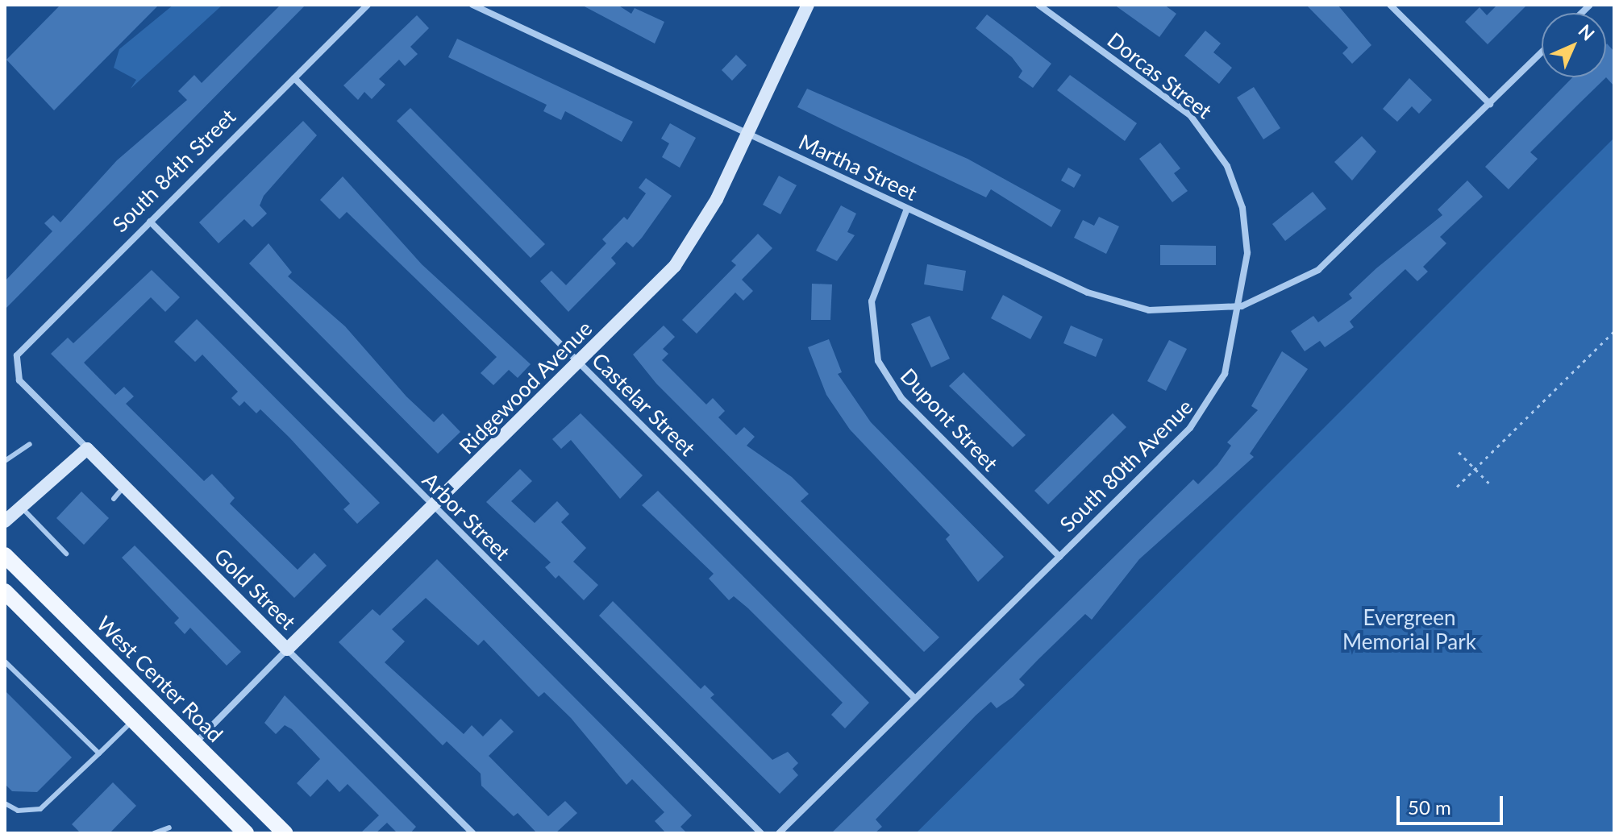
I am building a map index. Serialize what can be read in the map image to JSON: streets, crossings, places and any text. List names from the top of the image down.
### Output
{
  "streets": {
    "main road": ["Ridgewood Avenue", "Gold Street", "West Center Road"],
    "street": [
      "Dorcas Street",
      "Martha Street",
      "South 84th Street",
      "Castelar Street",
      "Dupont Street",
      "South 80th Avenue",
      "Arbor Street"
    ]
  },
  "crossings": [
    ["Dorcas Street", "Martha Street"],
    ["Dorcas Street", "South 80th Avenue"],
    ["Martha Street", "Ridgewood Avenue"],
    ["Martha Street", "Dupont Street"],
    ["Martha Street", "South 80th Avenue"],
    ["South 84th Street", "Castelar Street"],
    ["South 84th Street", "Arbor Street"],
    ["South 84th Street", "Gold Street"],
    ["Ridgewood Avenue", "Castelar Street"],
    ["Ridgewood Avenue", "Arbor Street"],
    ["Ridgewood Avenue", "Gold Street"],
    ["Ridgewood Avenue", "West Center Road"],
    ["Castelar Street", "South 80th Avenue"],
    ["Dupont Street", "South 80th Avenue"]
  ],
  "parks": ["Evergreen Memorial Park"],
  "scale_bar": "50 m",
  "north": "top right"
}
